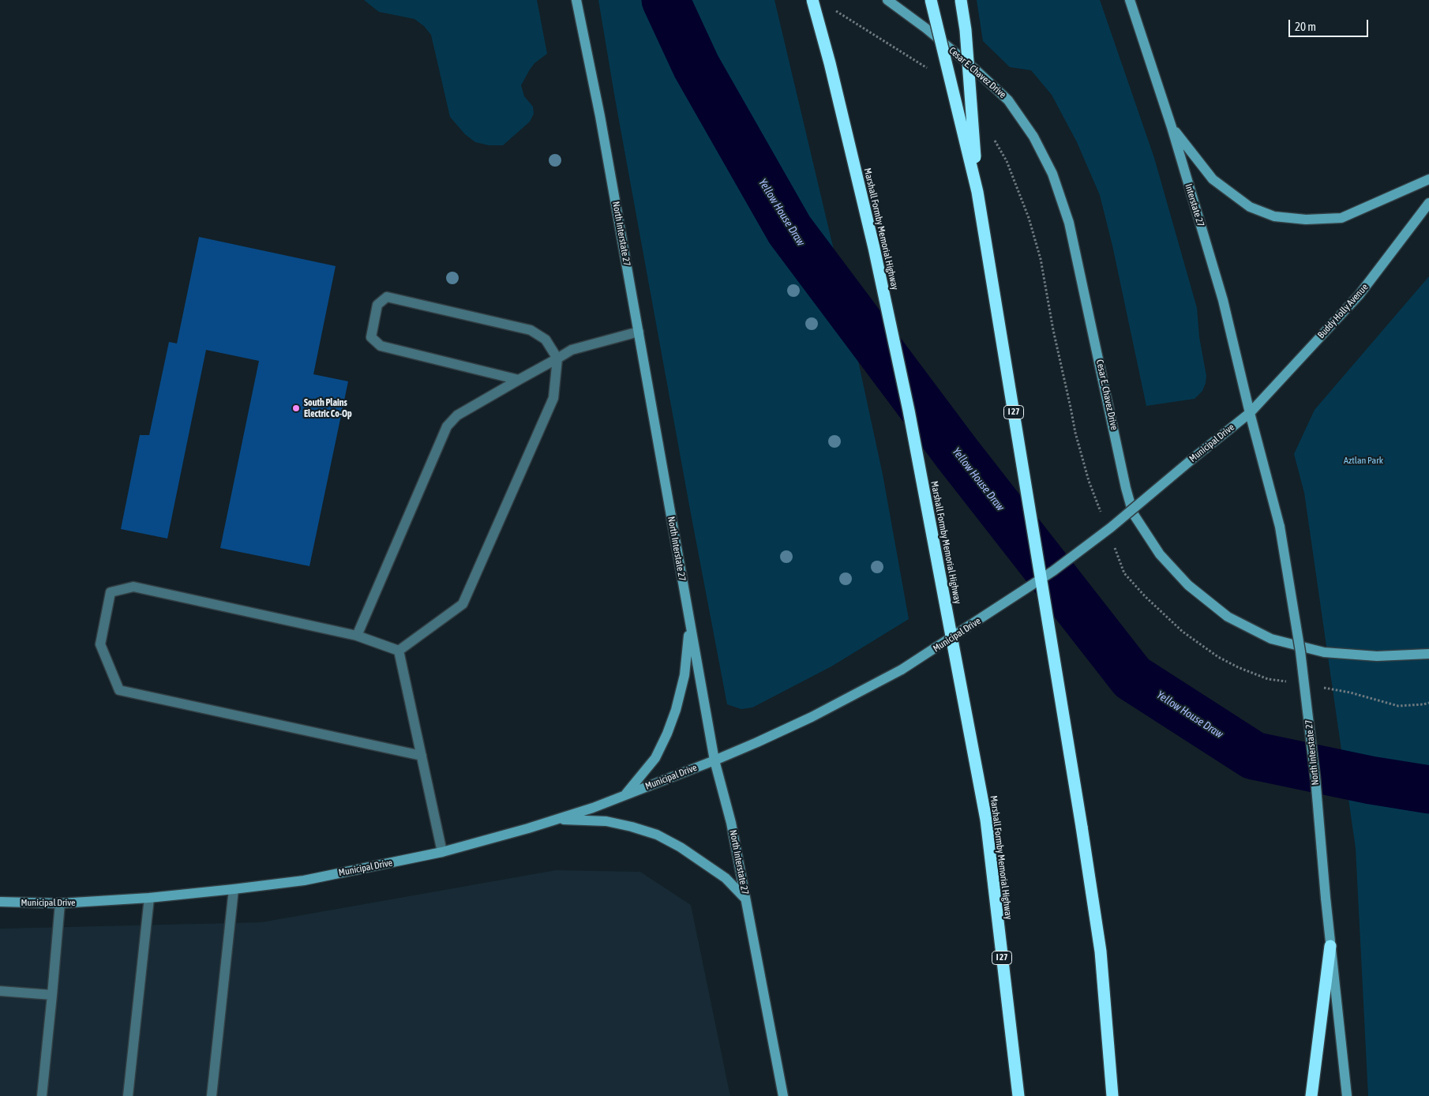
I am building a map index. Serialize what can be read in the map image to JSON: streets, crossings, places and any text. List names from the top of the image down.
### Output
{
  "streets": {
    "highway": ["Marshall Formby Memorial Highway", "I 27"],
    "main road": [
      "Cesar E. Chavez Drive",
      "Interstate 27",
      "North Interstate 27",
      "Buddy Holly Avenue",
      "Municipal Drive"
    ]
  },
  "crossings": [
    ["Interstate 27", "North Interstate 27"],
    ["Interstate 27", "Buddy Holly Avenue"],
    ["Interstate 27", "Municipal Drive"],
    ["North Interstate 27", "Buddy Holly Avenue"],
    ["North Interstate 27", "Municipal Drive"],
    ["Buddy Holly Avenue", "Municipal Drive"]
  ],
  "water": ["Yellow House Draw"],
  "parks": ["Aztlan Park"],
  "places": ["South Plains Electric Co-Op"],
  "scale_bar": "20 m"
}
